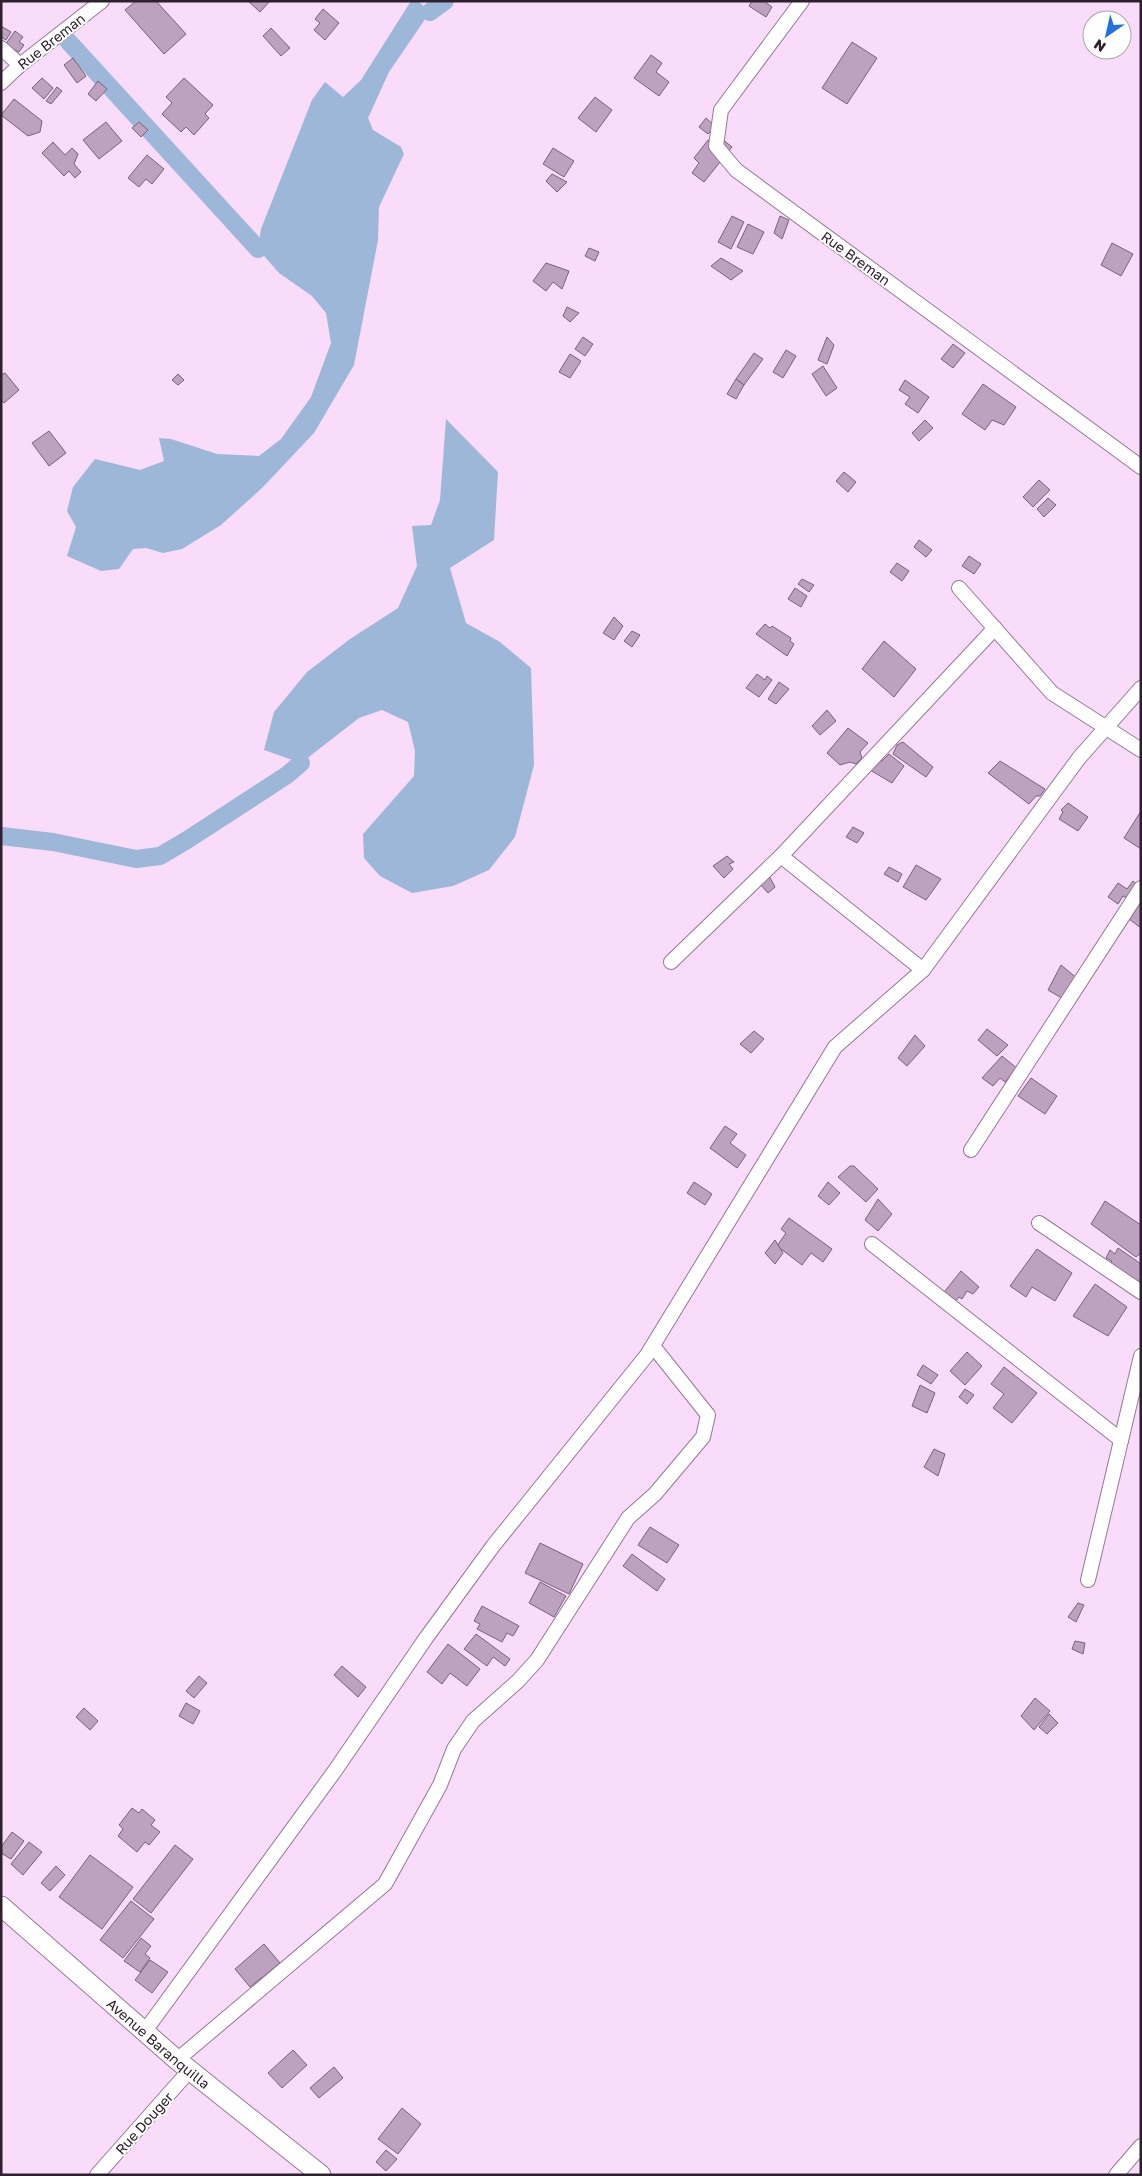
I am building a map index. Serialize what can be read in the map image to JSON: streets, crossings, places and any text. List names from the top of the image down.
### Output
{
  "streets": {
    "main road": ["Avenue Baranquilla"],
    "street": ["Rue Breman", "Rue Douger"]
  },
  "crossings": [
    ["Avenue Baranquilla", "Rue Douger"]
  ],
  "north": "bottom left"
}
